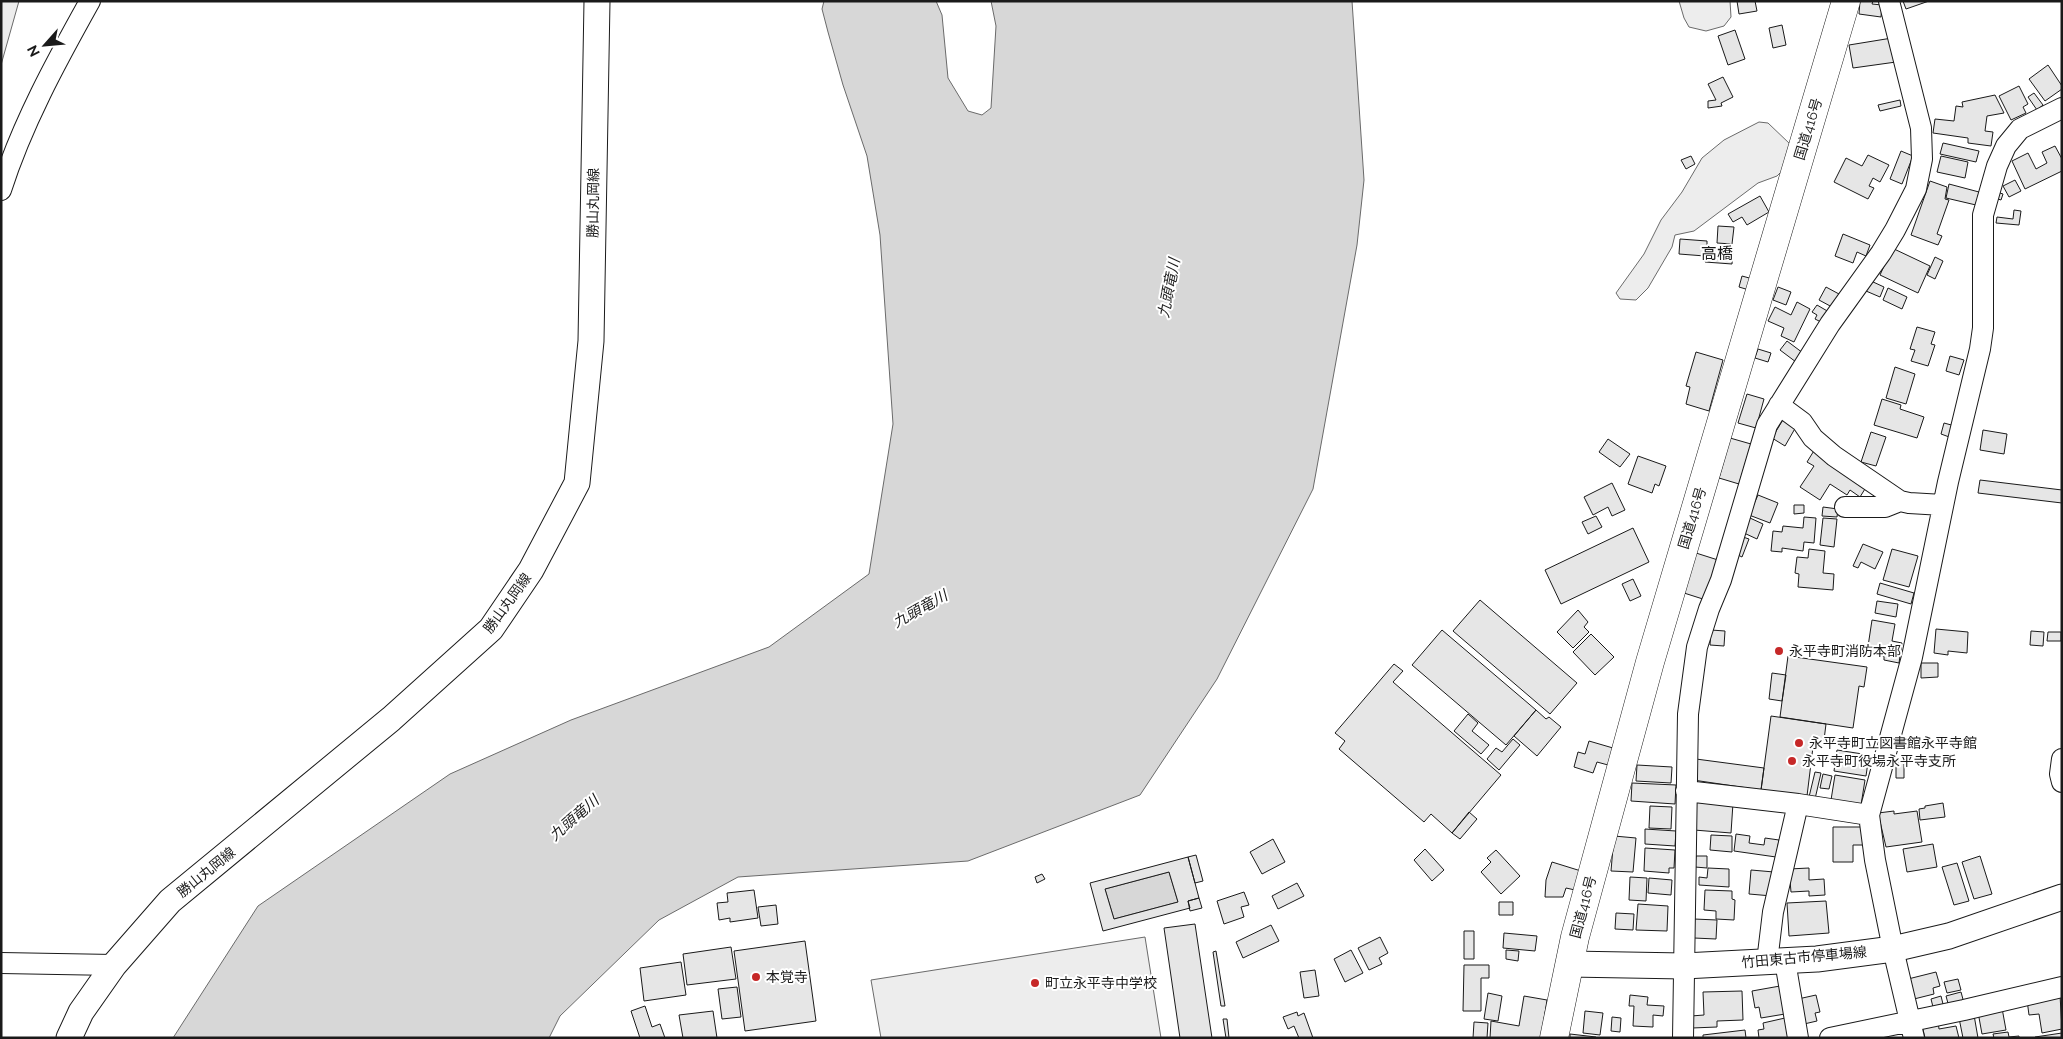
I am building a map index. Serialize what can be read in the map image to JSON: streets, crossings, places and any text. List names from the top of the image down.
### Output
{
  "streets": {
    "highway": ["国道416号"],
    "main road": ["勝山丸岡線", "竹田東古市停車場線"]
  },
  "crossings": [
    ["国道416号", "竹田東古市停車場線"]
  ],
  "districts": ["高橋"],
  "water": ["九頭竜川"],
  "places": [
    "永平寺町消防本部",
    "永平寺町立図書館永平寺館",
    "永平寺町役場永平寺支所",
    "本覚寺",
    "町立永平寺中学校"
  ],
  "north": "bottom left"
}
